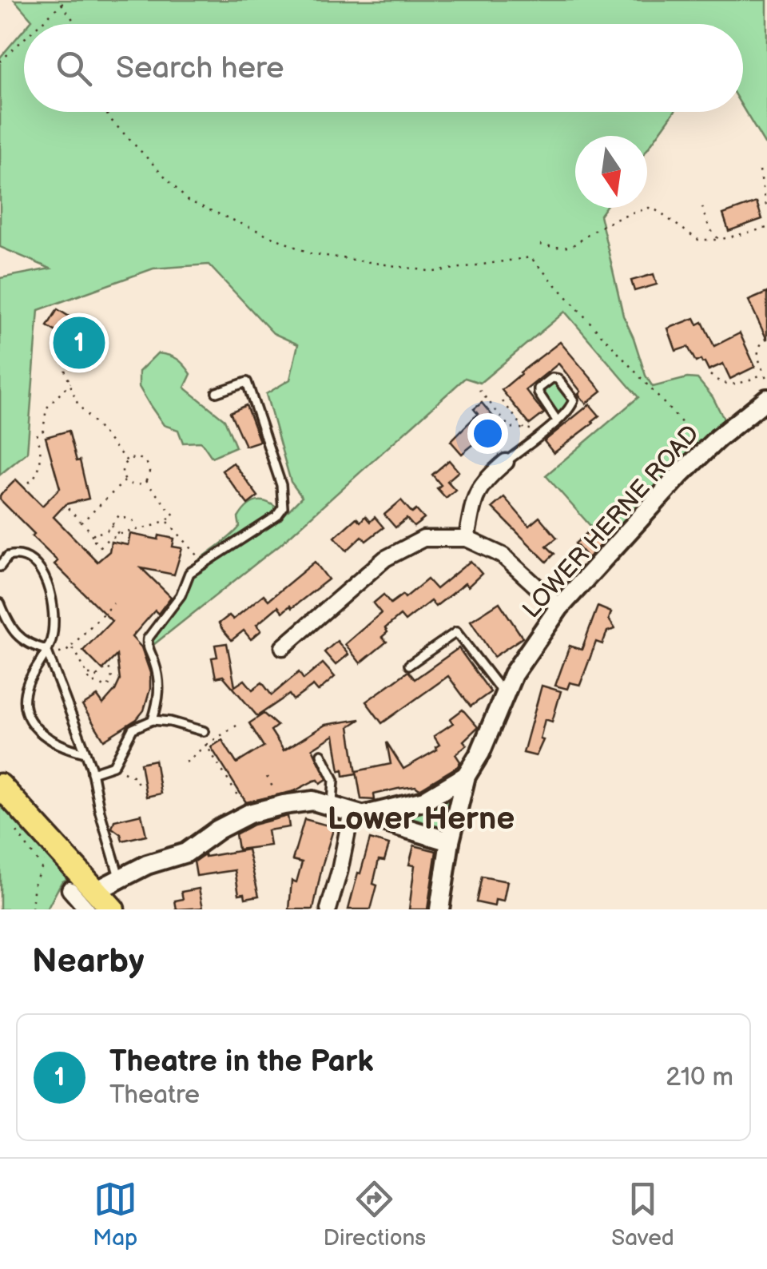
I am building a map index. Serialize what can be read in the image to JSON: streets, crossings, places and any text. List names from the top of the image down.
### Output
{
  "streets": {
    "street": ["LOWER HERNE ROAD"]
  },
  "districts": ["Lower Herne"],
  "north": "bottom",
  "page": {
    "search": "Search here",
    "pins": "1",
    "heading": "Nearby",
    "list": [
      {
        "mark": "1",
        "name": "Theatre in the Park",
        "note": "Theatre",
        "value": "210 m"
      }
    ],
    "nav": ["Map", "Directions", "Saved"]
  }
}
